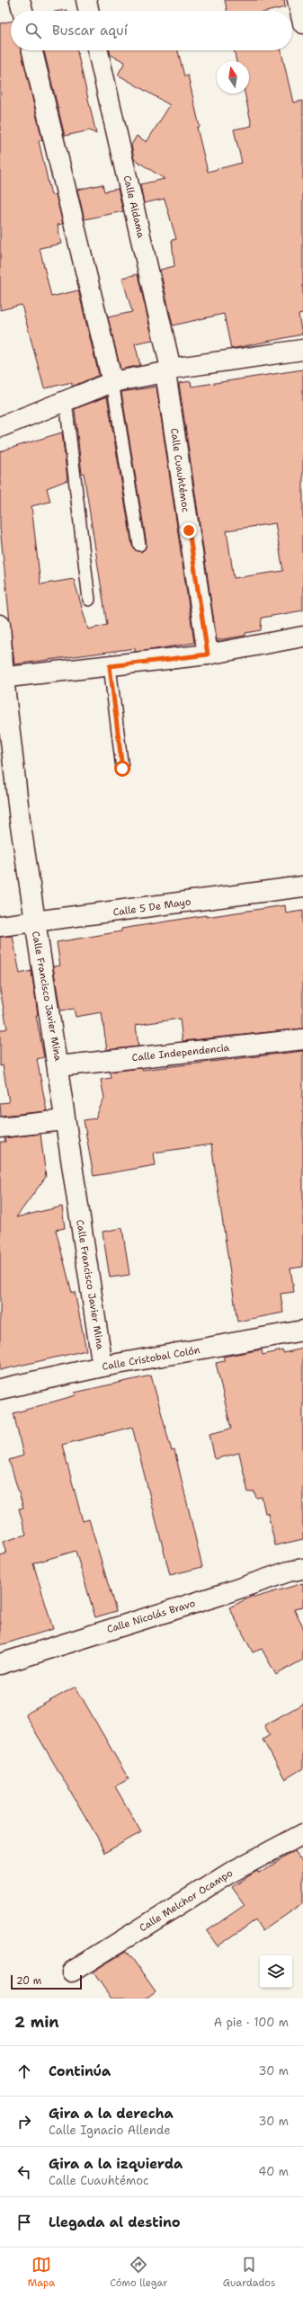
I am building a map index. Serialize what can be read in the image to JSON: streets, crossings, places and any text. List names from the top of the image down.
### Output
{
  "streets": {
    "street": [
      "Calle Aldama",
      "Calle Cuauhtémoc",
      "Calle 5 De Mayo",
      "Calle Francisco Javier Mina",
      "Calle Independencia",
      "Calle Cristobal Colón",
      "Calle Nicolás Bravo",
      "Calle Melchor Ocampo"
    ]
  },
  "crossings": [
    ["Calle Aldama", "Calle Cuauhtémoc"],
    ["Calle 5 De Mayo", "Calle Francisco Javier Mina"],
    ["Calle Francisco Javier Mina", "Calle Independencia"],
    ["Calle Francisco Javier Mina", "Calle Cristobal Colón"]
  ],
  "scale_bar": "20 m",
  "north": "top",
  "page": {
    "search": "Buscar aquí",
    "scale": "20 m",
    "heading": ["2 min", "A pie · 100 m"],
    "list": [
      ["Continúa", "30 m"],
      ["Gira a la derecha", "Calle Ignacio Allende", "30 m"],
      ["Gira a la izquierda", "Calle Cuauhtémoc", "40 m"],
      "Llegada al destino"
    ],
    "nav": ["Mapa", "Cómo llegar", "Guardados"]
  }
}
